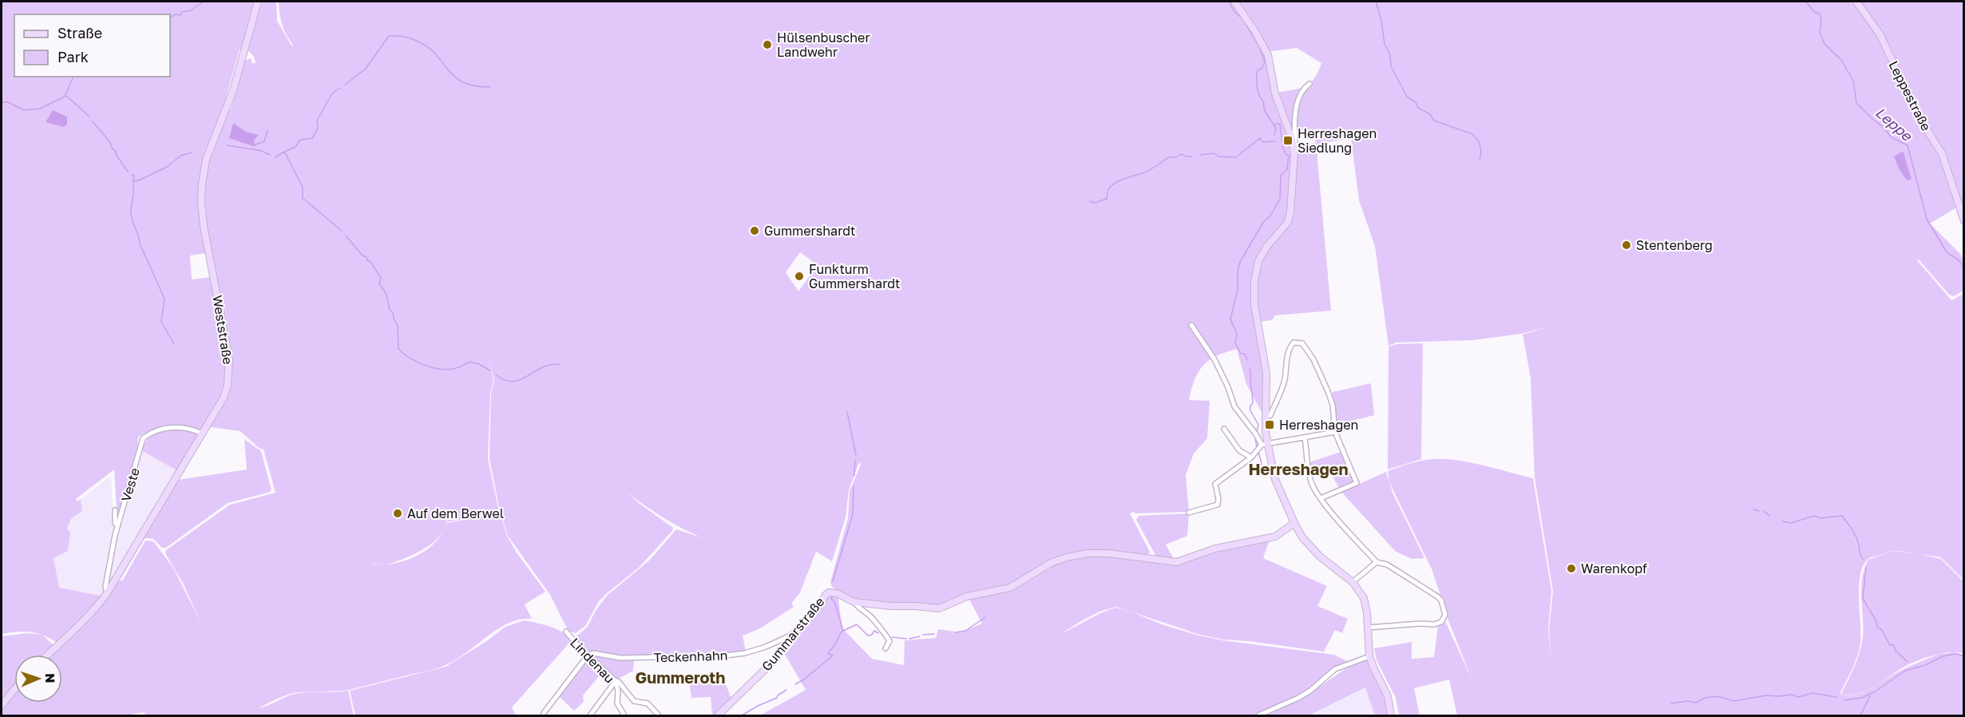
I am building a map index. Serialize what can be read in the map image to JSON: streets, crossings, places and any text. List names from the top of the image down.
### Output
{
  "streets": {
    "main road": ["Leppestraße", "Weststraße", "Gummarstraße"],
    "street": ["Veste", "Teckenhahn", "Lindenau"]
  },
  "crossings": [
    ["Weststraße", "Veste"],
    ["Gummarstraße", "Teckenhahn"],
    ["Teckenhahn", "Lindenau"]
  ],
  "districts": ["Herreshagen", "Gummeroth"],
  "water": ["Leppe"],
  "places": {
    "other": [
      "Hülsenbuscher Landwehr",
      "Gummershardt",
      "Stentenberg",
      "Funkturm Gummershardt",
      "Auf dem Berwel",
      "Warenkopf"
    ],
    "transit": ["Herreshagen Siedlung", "Herreshagen"]
  },
  "legend": ["Straße", "Park"],
  "north": "right"
}
